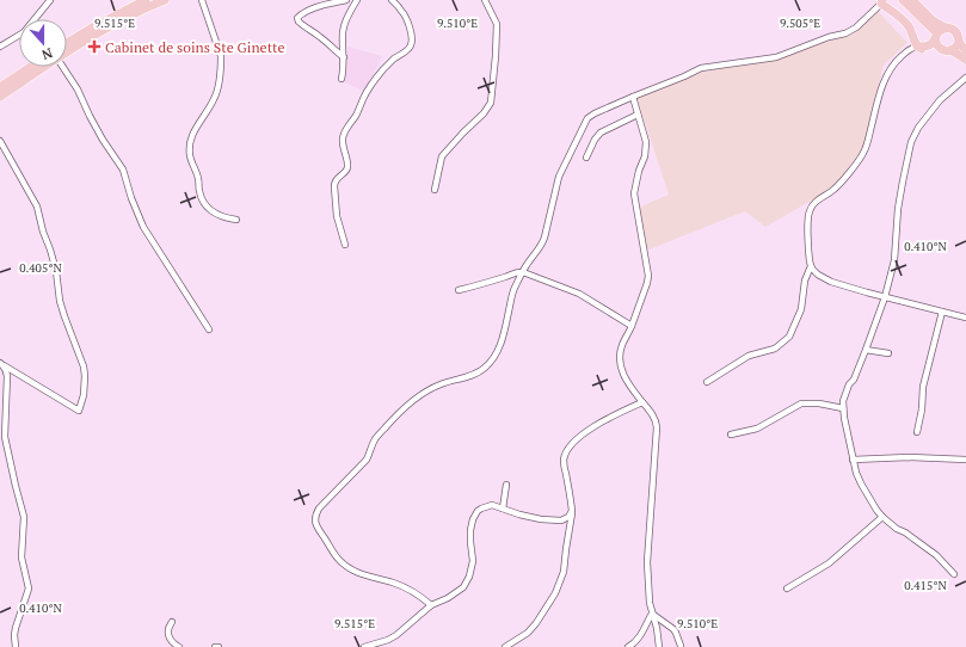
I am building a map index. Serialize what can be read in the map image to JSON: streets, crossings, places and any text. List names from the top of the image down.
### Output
{
  "places": {
    "health": ["Cabinet de soins Ste Ginette"]
  },
  "north": "bottom",
  "coordinates": [
    "9.505°E",
    "9.515°E",
    "9.510°E",
    "0.410°N",
    "0.405°N",
    "0.415°N"
  ]
}
